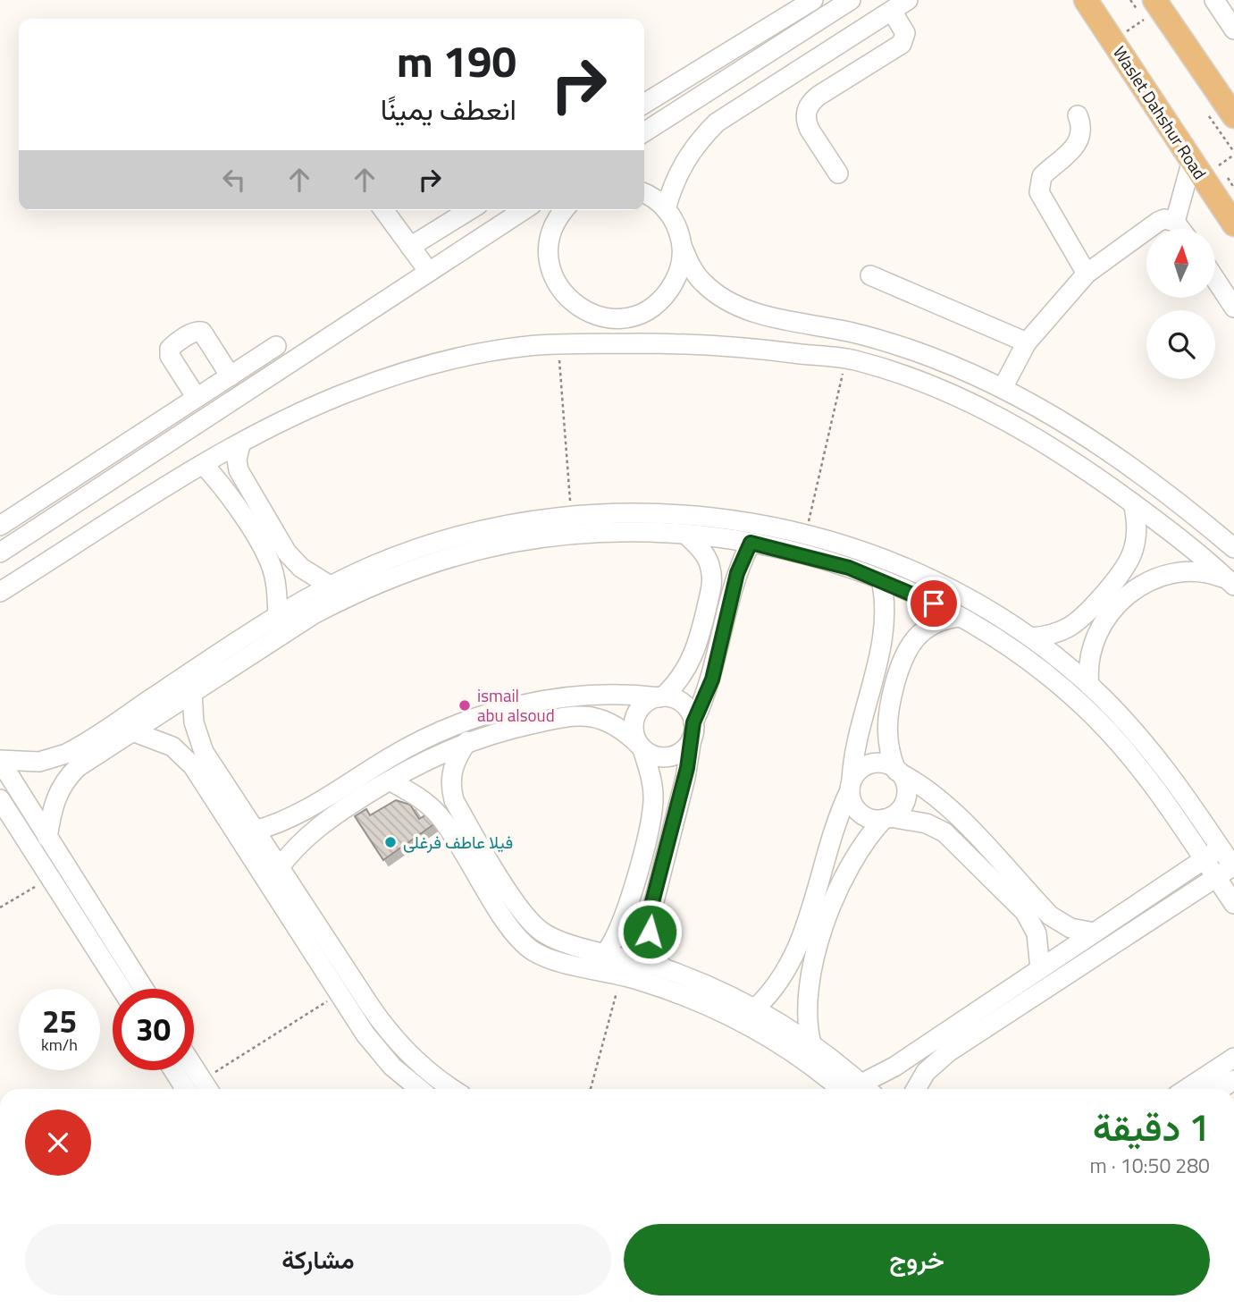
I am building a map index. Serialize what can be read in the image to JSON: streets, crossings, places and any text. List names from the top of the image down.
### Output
{
  "streets": {
    "main road": ["Waslet Dahshur Road"]
  },
  "places": ["ismail abu alsoud", "فيلا عاطف فرغلى"],
  "north": "top",
  "page": {
    "turn": ["190 m", "انعطف يمينًا"],
    "speed": "25 km/h",
    "limit": "30",
    "heading": ["1 دقيقة", "280 m · 10:50"],
    "buttons": ["خروج", "مشاركة"]
  }
}
